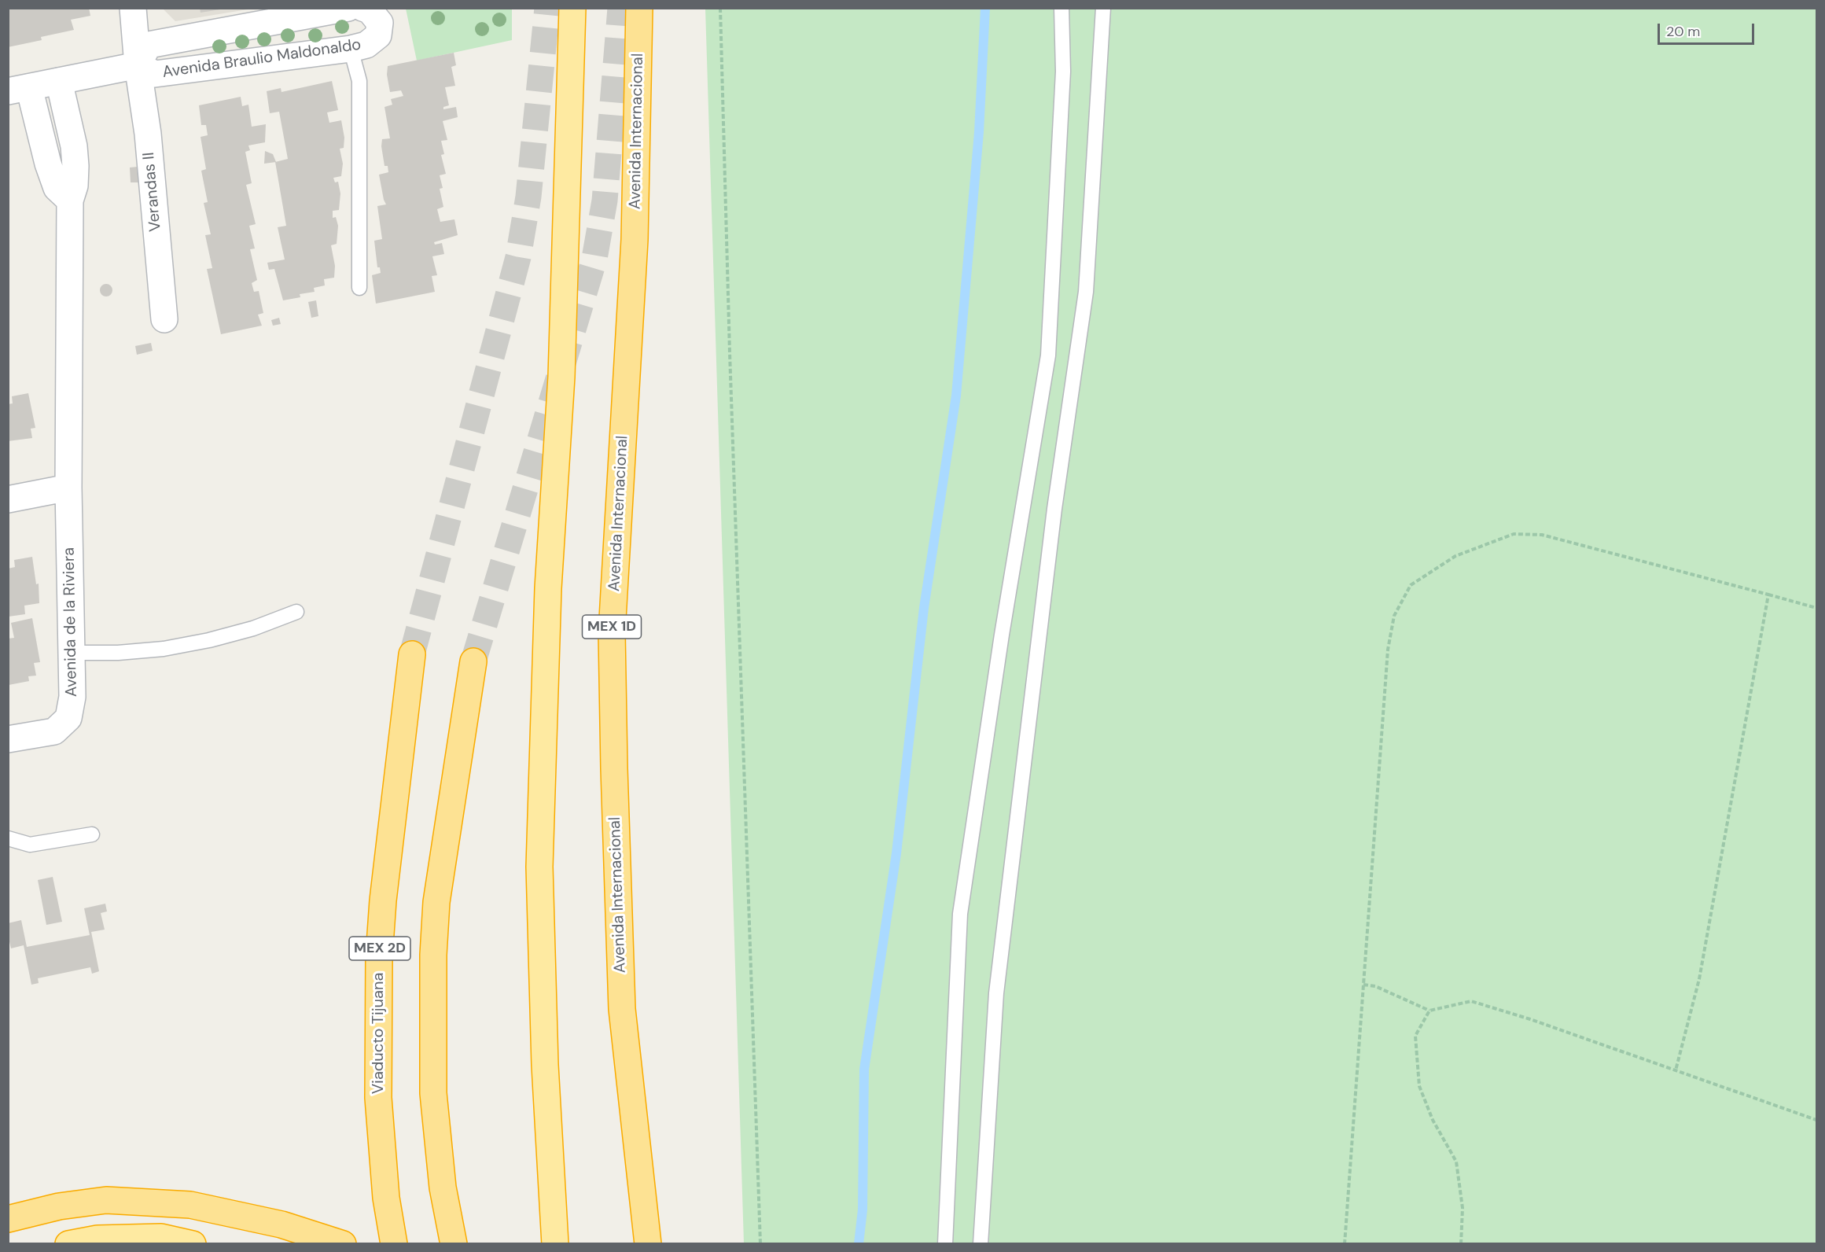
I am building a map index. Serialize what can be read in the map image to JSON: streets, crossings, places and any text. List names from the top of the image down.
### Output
{
  "streets": {
    "highway": [
      "Avenida Internacional",
      "MEX 1D",
      "MEX 2D",
      "Viaducto Tijuana"
    ],
    "street": ["Avenida Braulio Maldonaldo", "Verandas II", "Avenida de la Riviera"]
  },
  "crossings": [
    ["Avenida Braulio Maldonaldo", "Verandas II"]
  ],
  "scale_bar": "20 m"
}
